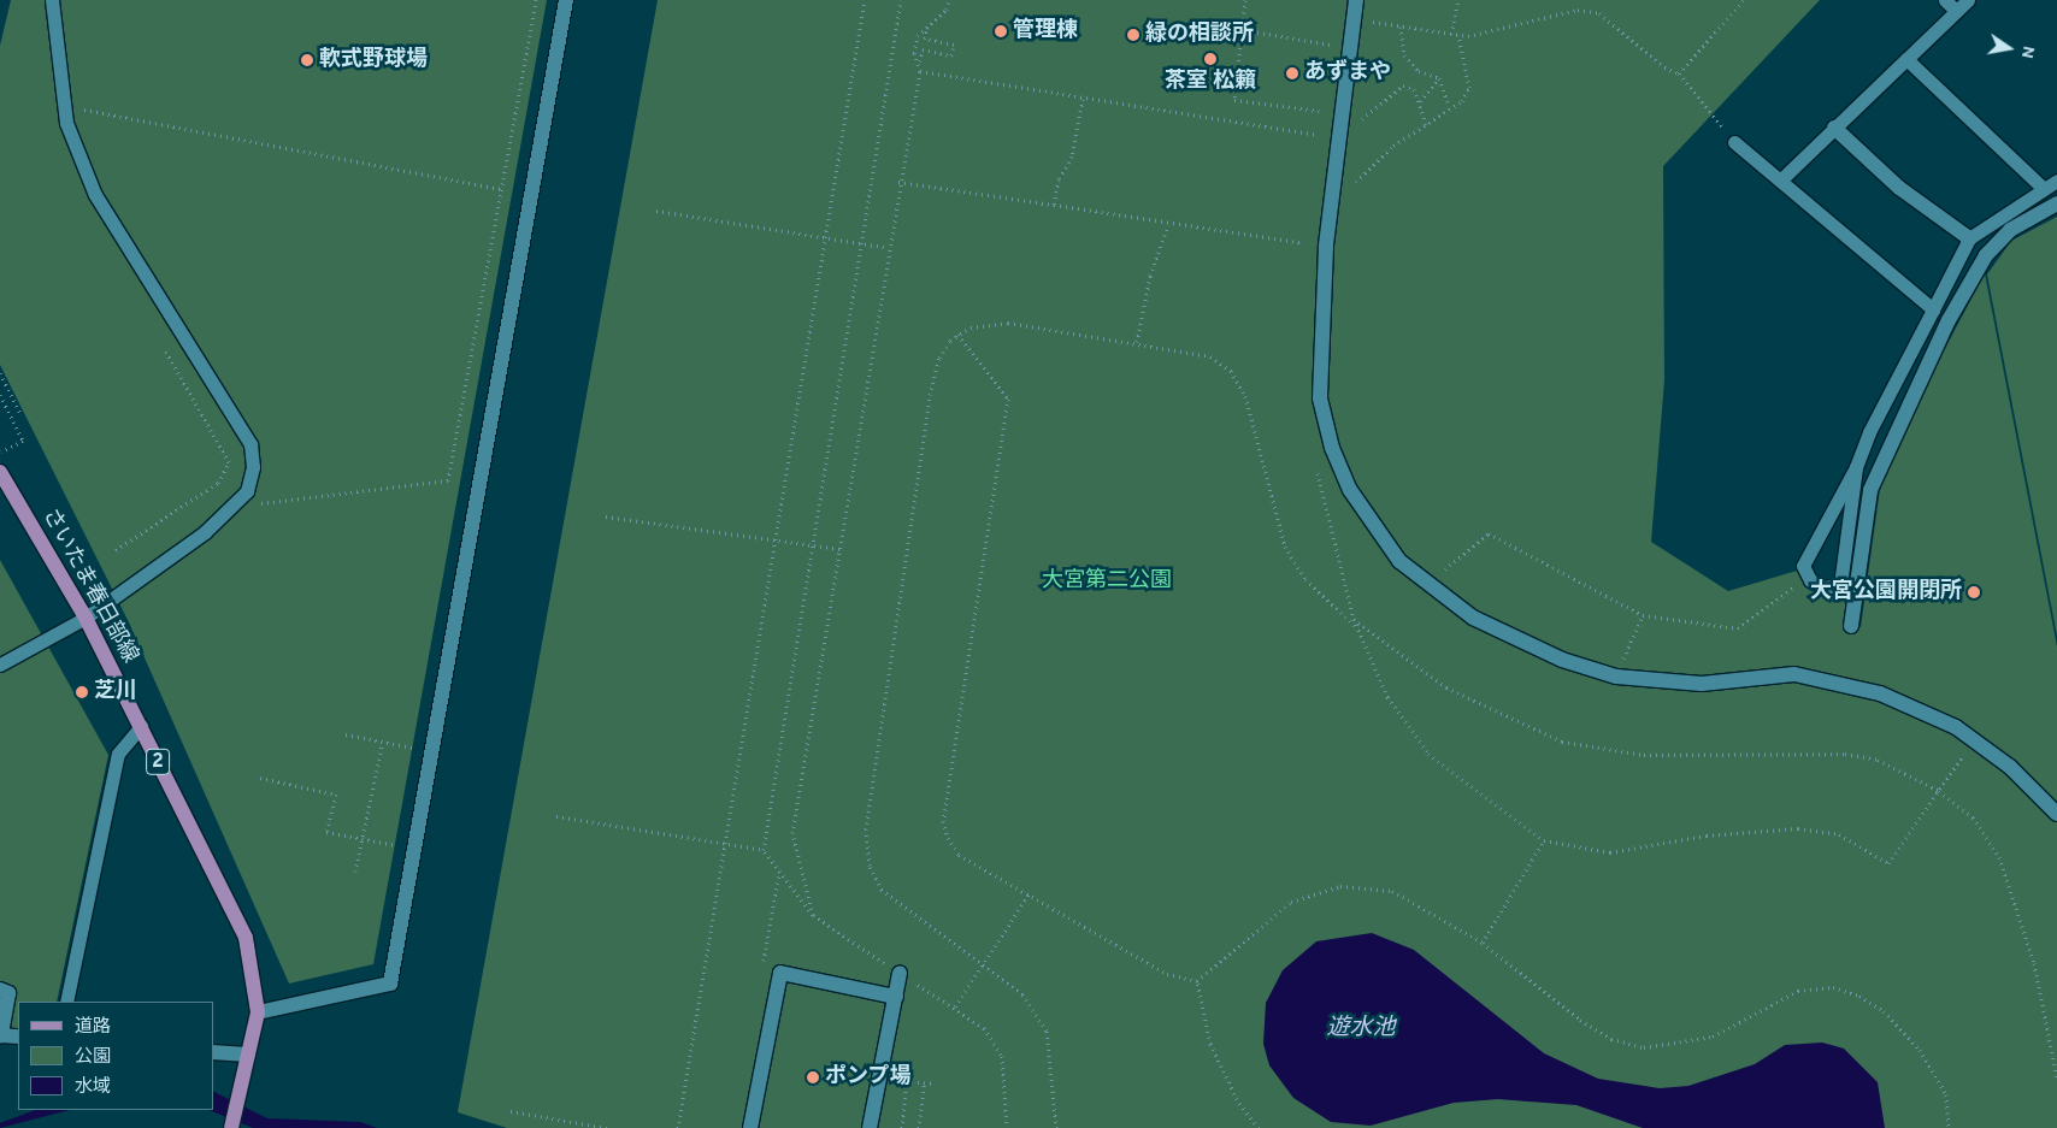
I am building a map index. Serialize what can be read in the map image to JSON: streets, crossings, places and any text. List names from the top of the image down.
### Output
{
  "streets": {
    "main road": ["さいたま春日部線", "2"]
  },
  "water": ["遊水池"],
  "parks": ["大宮第二公園"],
  "places": [
    "管理棟",
    "緑の相談所",
    "茶室 松籟",
    "軟式野球場",
    "あずまや",
    "大宮公園開閉所",
    "芝川",
    "ポンプ場"
  ],
  "legend": ["道路", "公園", "水域"],
  "north": "right"
}
